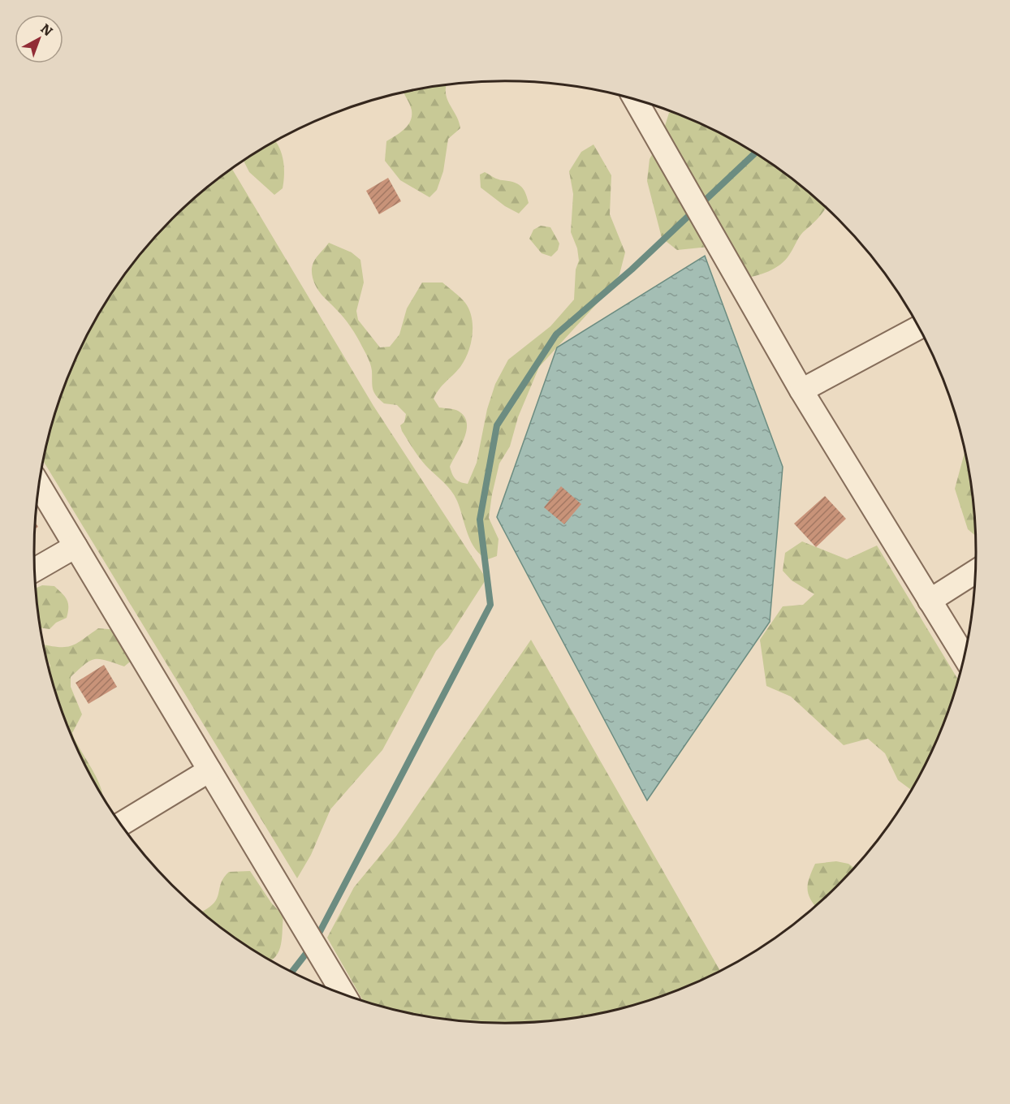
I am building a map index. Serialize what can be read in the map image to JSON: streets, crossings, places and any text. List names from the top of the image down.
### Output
{
  "north": "top right"
}
